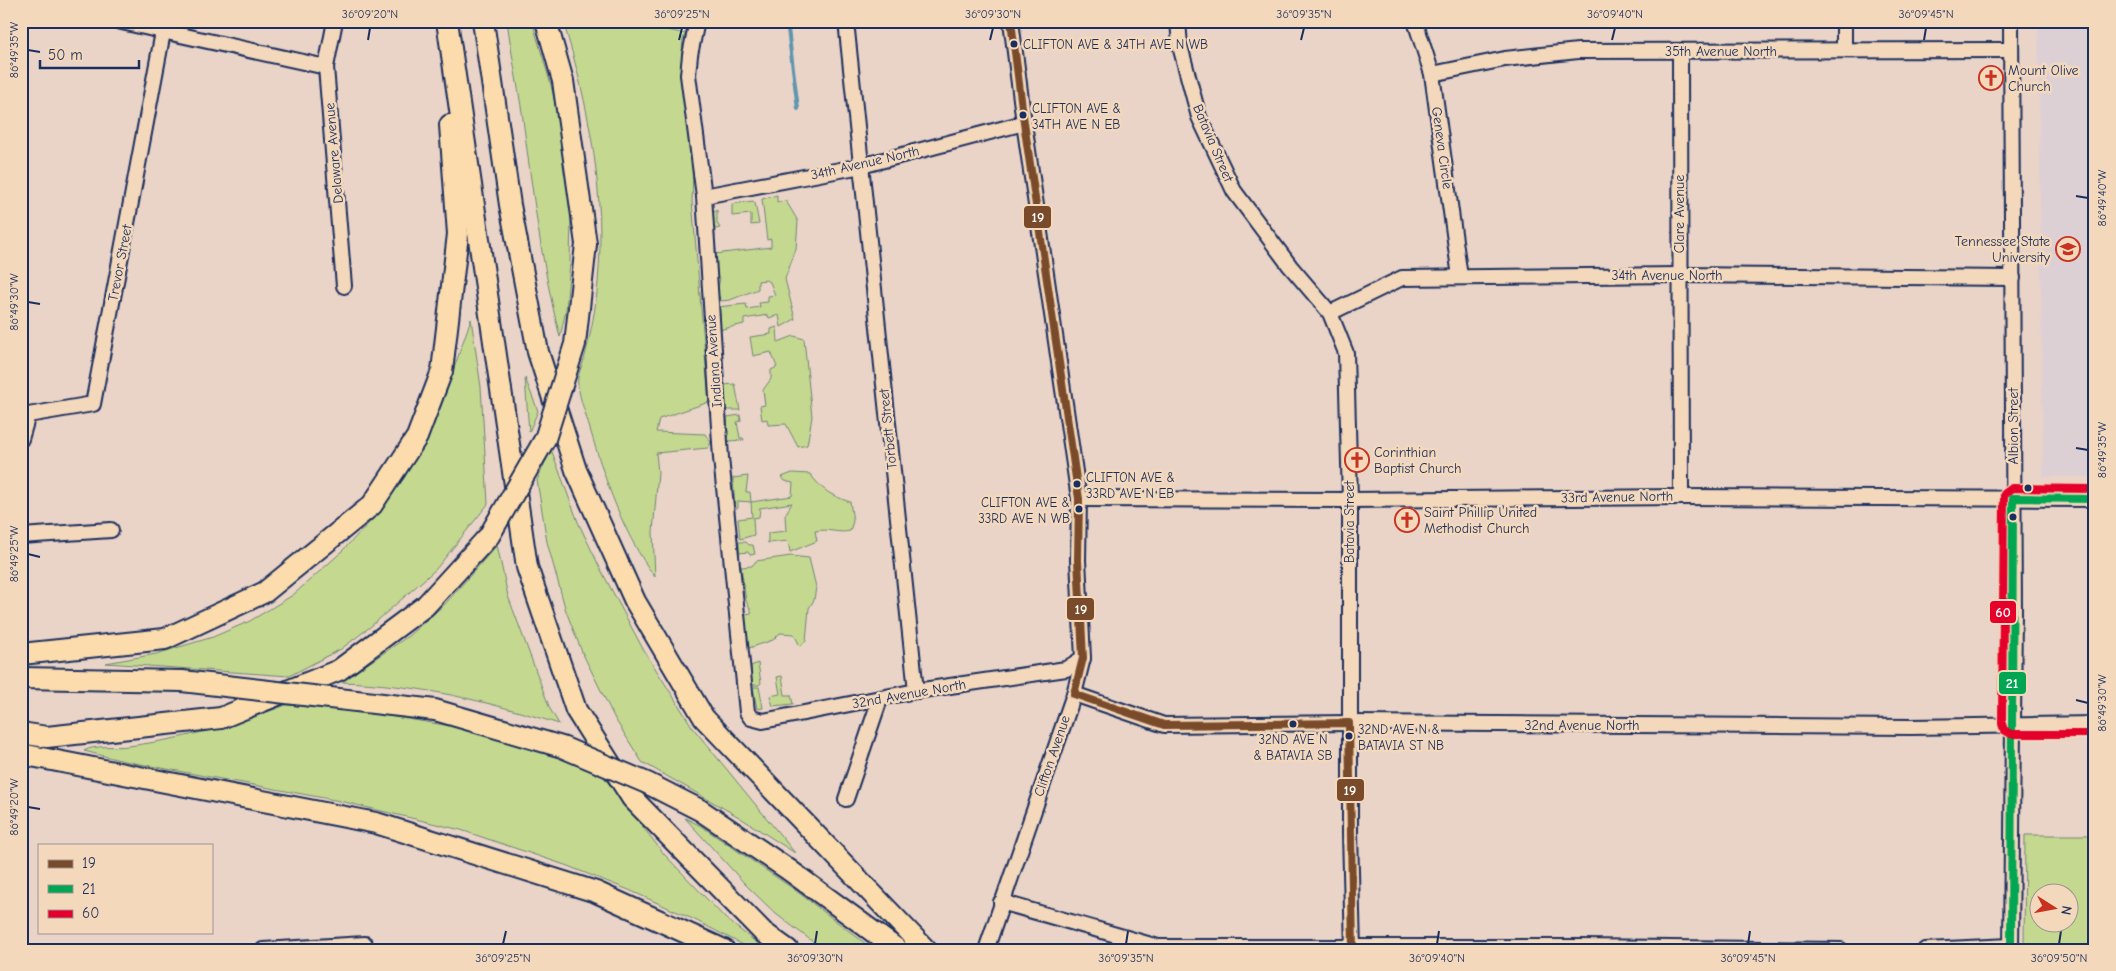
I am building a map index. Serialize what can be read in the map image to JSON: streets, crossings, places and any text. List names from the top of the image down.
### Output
{
  "streets": {
    "street": [
      "35th Avenue North",
      "Batavia Street",
      "Geneva Circle",
      "Delaware Avenue",
      "34th Avenue North",
      "Clare Avenue",
      "Trevor Street",
      "Indiana Avenue",
      "Albion Street",
      "Torbett Street",
      "33rd Avenue North",
      "32nd Avenue North",
      "Clifton Avenue"
    ]
  },
  "crossings": [
    ["35th Avenue North", "Geneva Circle"],
    ["35th Avenue North", "Clare Avenue"],
    ["35th Avenue North", "Albion Street"],
    ["Batavia Street", "34th Avenue North"],
    ["Batavia Street", "33rd Avenue North"],
    ["Batavia Street", "32nd Avenue North"],
    ["Geneva Circle", "34th Avenue North"],
    ["34th Avenue North", "Clare Avenue"],
    ["34th Avenue North", "Indiana Avenue"],
    ["34th Avenue North", "Albion Street"],
    ["34th Avenue North", "Torbett Street"],
    ["34th Avenue North", "Clifton Avenue"],
    ["Clare Avenue", "33rd Avenue North"],
    ["Indiana Avenue", "32nd Avenue North"],
    ["Albion Street", "33rd Avenue North"],
    ["Albion Street", "32nd Avenue North"],
    ["Torbett Street", "32nd Avenue North"],
    ["33rd Avenue North", "Clifton Avenue"],
    ["32nd Avenue North", "Clifton Avenue"]
  ],
  "places": {
    "other": [
      "CLIFTON AVE & 34TH AVE N WB",
      "CLIFTON AVE & 34TH AVE N EB",
      "CLIFTON AVE & 33RD AVE N EB",
      "CLIFTON AVE & 33RD AVE N WB",
      "32ND AVE N & BATAVIA SB",
      "32ND AVE N & BATAVIA ST NB"
    ],
    "church": ["Mount Olive Church", "Corinthian Baptist Church", "Saint Phillip United Methodist Church"],
    "school or university": ["Tennessee State University"]
  },
  "lines": ["transit line 19", "transit line 60", "transit line 21"],
  "legend": ["19", "21", "60"],
  "scale_bar": "50 m",
  "north": "right",
  "coordinates": [
    "36°09'20\"N",
    "36°09'25\"N",
    "36°09'30\"N",
    "36°09'35\"N",
    "36°09'40\"N",
    "36°09'45\"N",
    "86°49'35\"W",
    "86°49'40\"W",
    "86°49'30\"W",
    "86°49'25\"W",
    "86°49'20\"W",
    "36°09'50\"N"
  ]
}
